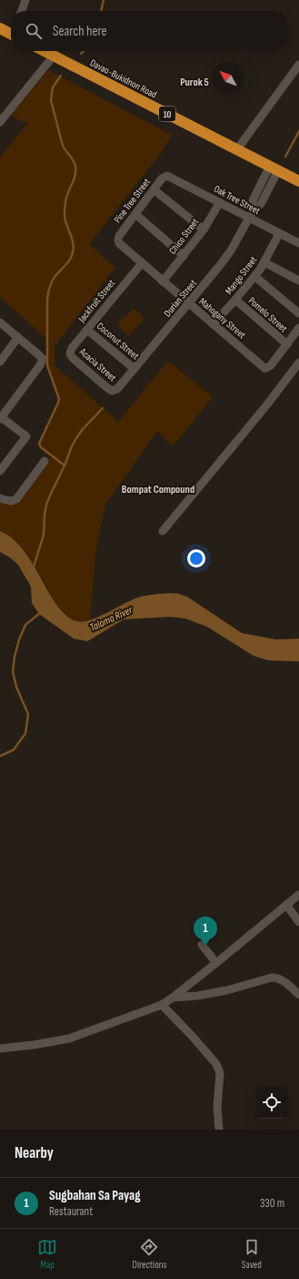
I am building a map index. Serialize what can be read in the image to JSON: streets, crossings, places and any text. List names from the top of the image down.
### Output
{
  "streets": {
    "highway": ["Davao-Bukidnon Road", "10"],
    "street": [
      "Oak Tree Street",
      "Pine Tree Street",
      "Chico Street",
      "Mango Street",
      "Durian Street",
      "Jackfruit Street",
      "Pomelo Street",
      "Mahogany Street",
      "Coconut Street",
      "Acacia Street"
    ]
  },
  "crossings": [
    ["Davao-Bukidnon Road", "Durian Street"],
    ["Oak Tree Street", "Pine Tree Street"],
    ["Oak Tree Street", "Chico Street"],
    ["Oak Tree Street", "Mango Street"],
    ["Oak Tree Street", "Durian Street"],
    ["Pine Tree Street", "Mahogany Street"],
    ["Chico Street", "Mahogany Street"],
    ["Mango Street", "Pomelo Street"],
    ["Mango Street", "Mahogany Street"],
    ["Durian Street", "Mahogany Street"],
    ["Durian Street", "Coconut Street"],
    ["Durian Street", "Acacia Street"],
    ["Jackfruit Street", "Mahogany Street"],
    ["Jackfruit Street", "Coconut Street"],
    ["Jackfruit Street", "Acacia Street"],
    ["Pomelo Street", "Mahogany Street"]
  ],
  "districts": ["Purok 5", "Bompat Compound"],
  "water": ["Talomo River"],
  "north": "top left",
  "page": {
    "search": "Search here",
    "pins": "1",
    "heading": "Nearby",
    "list": [
      {
        "mark": "1",
        "name": "Sugbahan Sa Payag",
        "note": "Restaurant",
        "value": "330 m"
      }
    ],
    "nav": ["Map", "Directions", "Saved"]
  }
}
